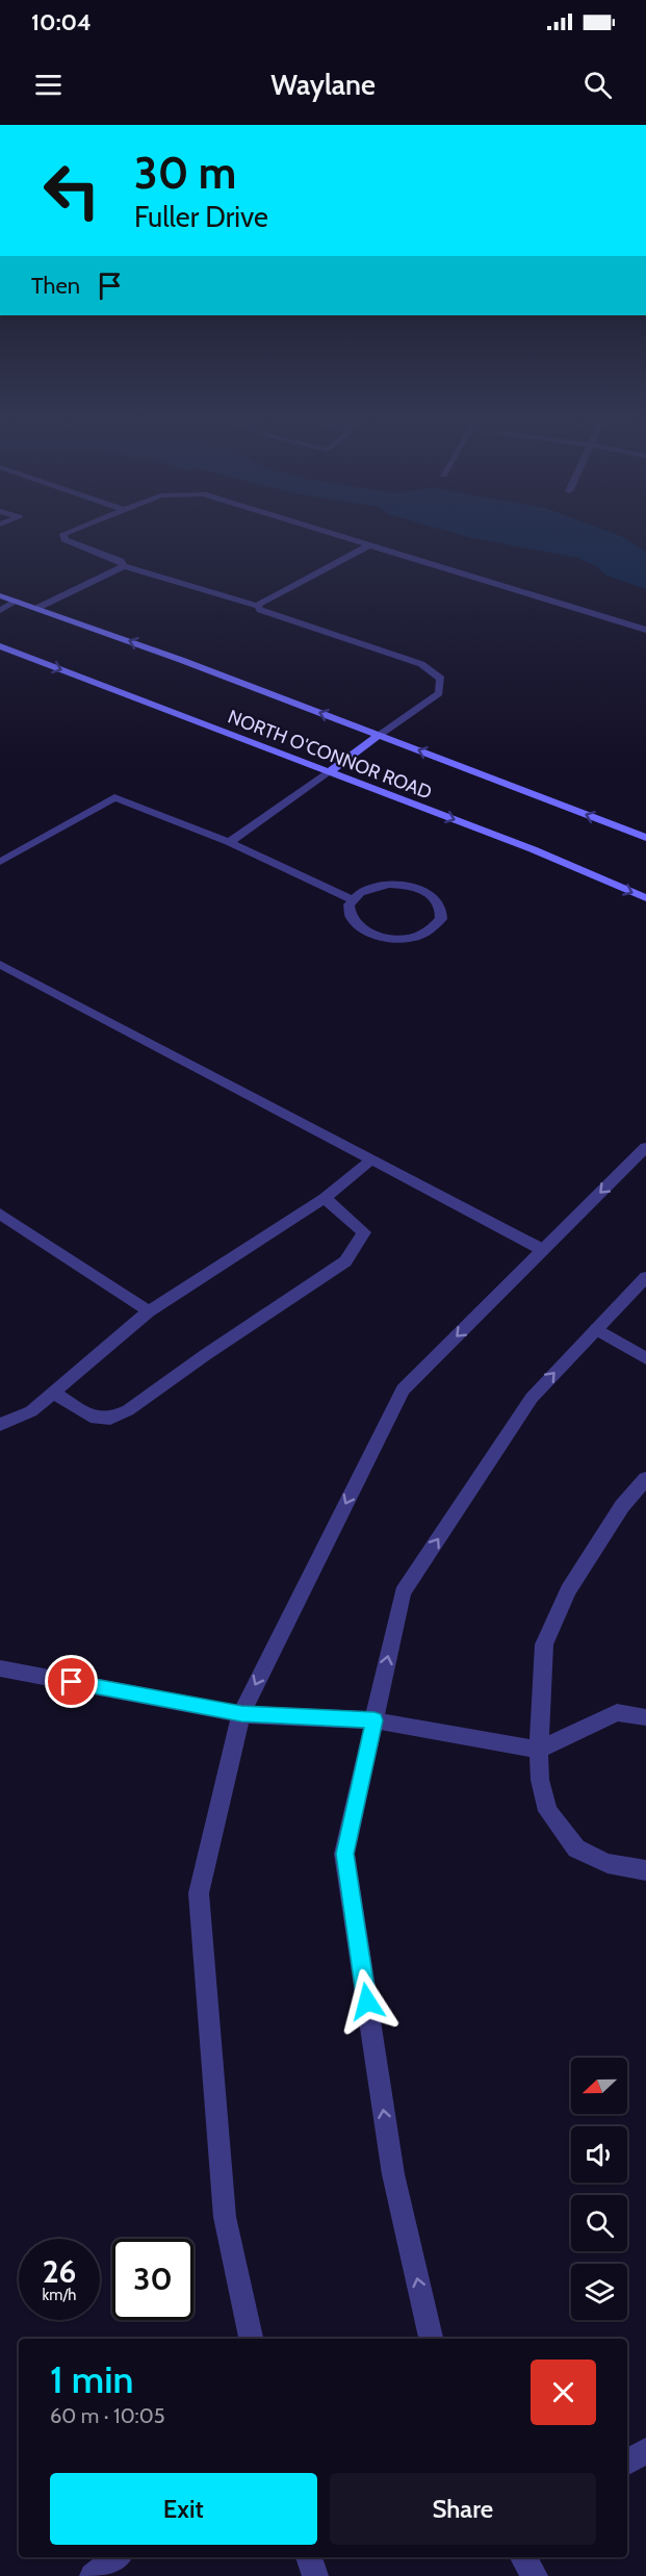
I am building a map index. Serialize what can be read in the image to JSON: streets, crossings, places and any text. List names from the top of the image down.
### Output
{
  "streets": {
    "main road": ["NORTH O'CONNOR ROAD"]
  },
  "north": "left",
  "page": {
    "status": "10:04",
    "header": "Waylane",
    "turn": ["30 m", "Fuller Drive"],
    "then": "Then",
    "speed": "26 km/h",
    "limit": "30",
    "heading": ["1 min", "60 m · 10:05"],
    "buttons": ["Exit", "Share"]
  }
}
